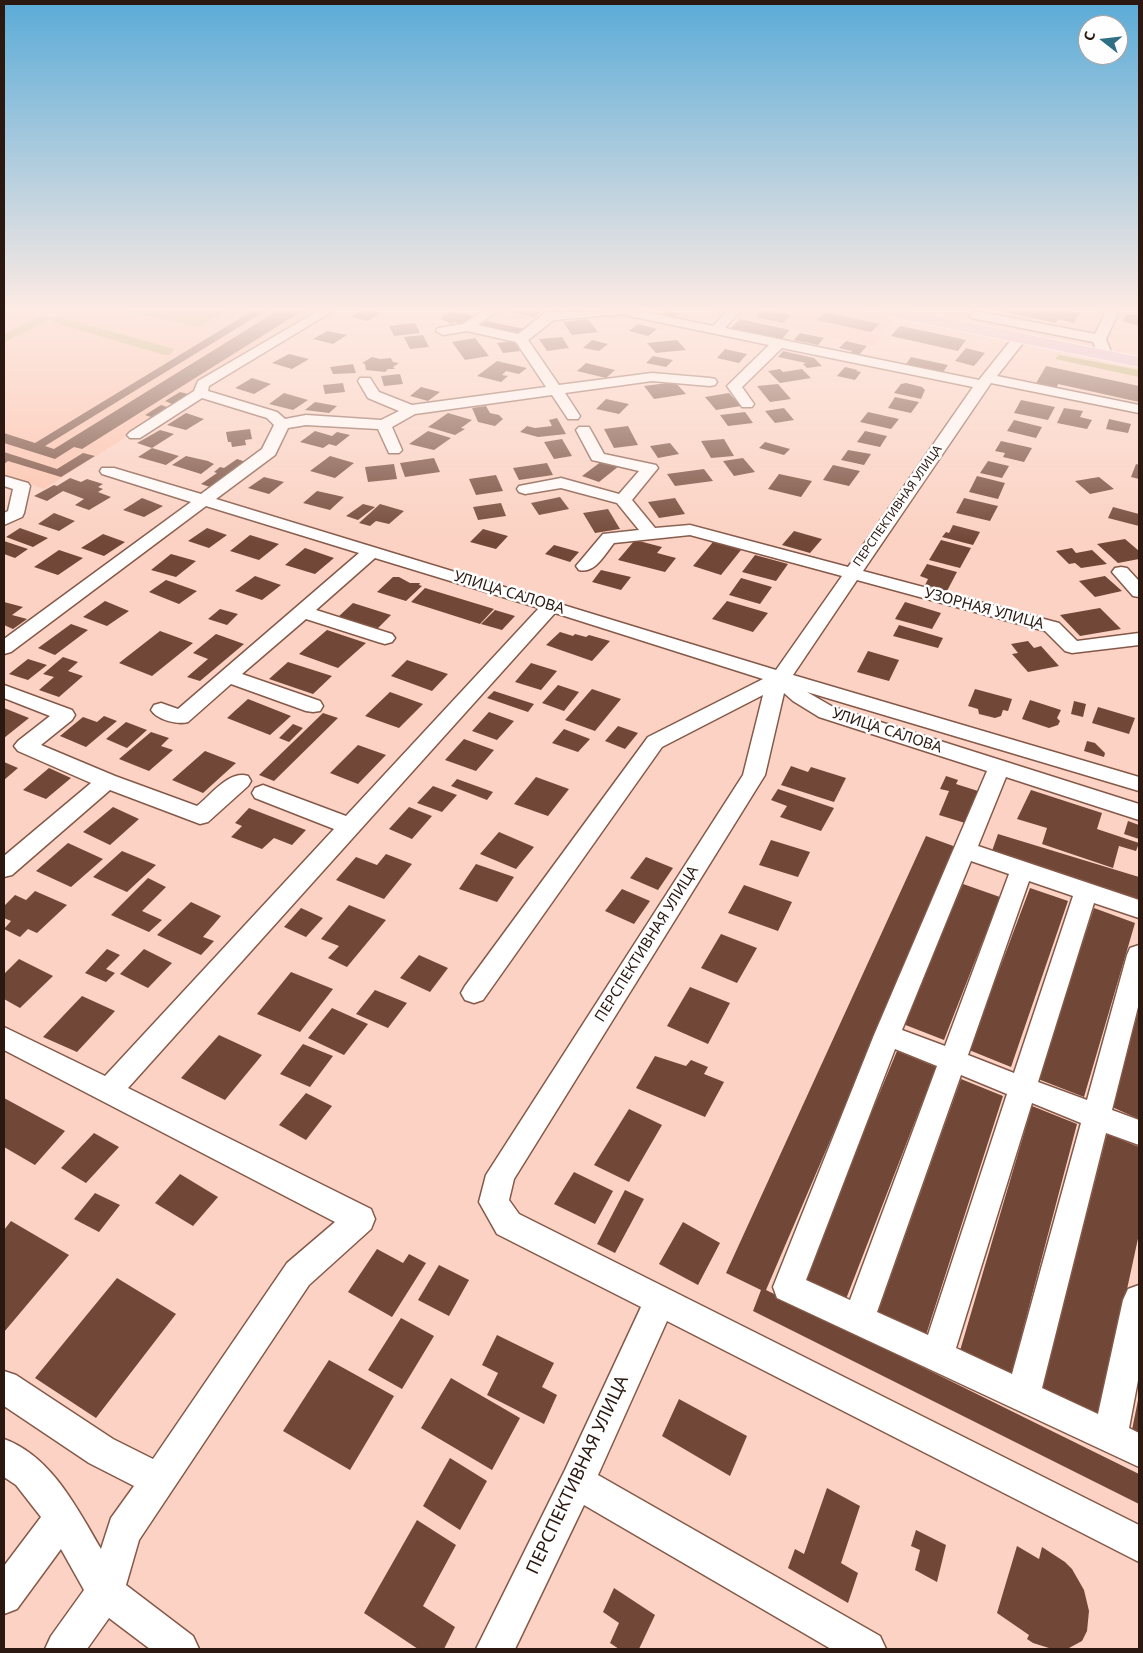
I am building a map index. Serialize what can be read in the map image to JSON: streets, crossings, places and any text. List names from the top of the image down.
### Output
{
  "streets": {
    "street": ["ПЕРСПЕКТИВНАЯ УЛИЦА", "УЛИЦА САЛОВА", "УЗОРНАЯ УЛИЦА"]
  },
  "crossings": [
    ["ПЕРСПЕКТИВНАЯ УЛИЦА", "УЛИЦА САЛОВА"],
    ["ПЕРСПЕКТИВНАЯ УЛИЦА", "УЗОРНАЯ УЛИЦА"]
  ],
  "north": "left"
}
